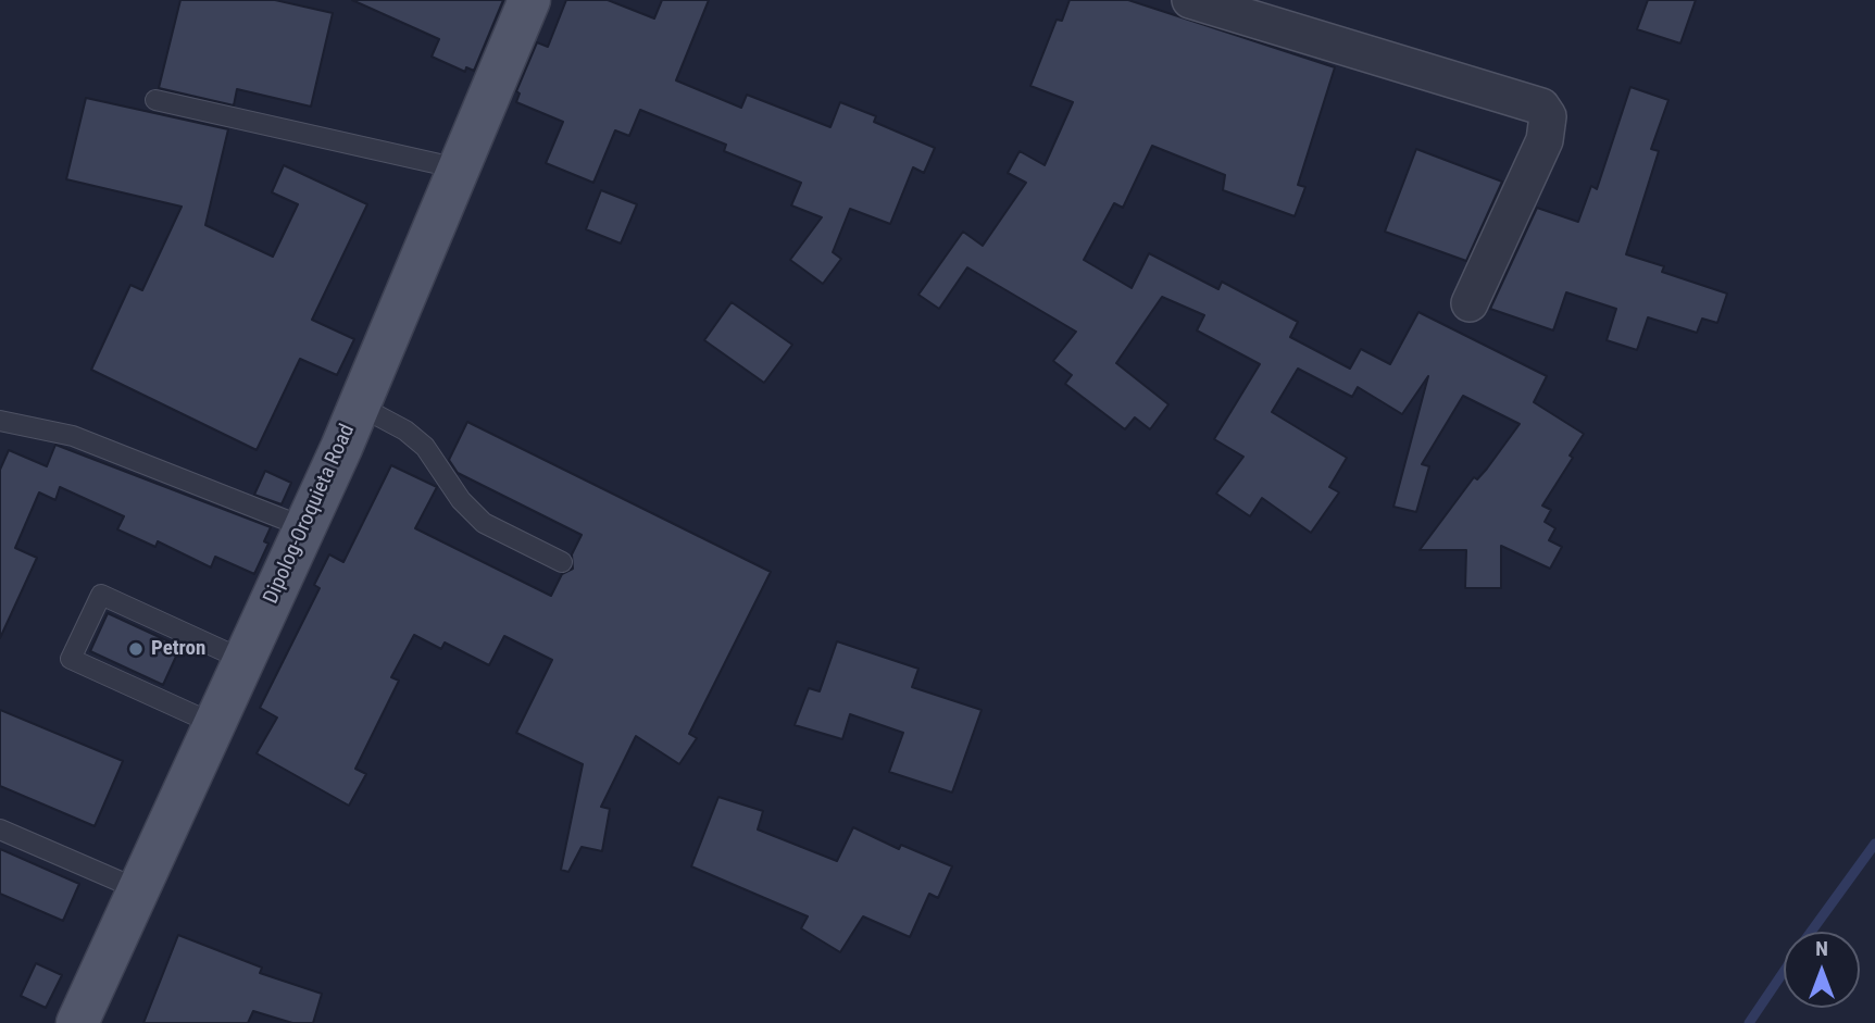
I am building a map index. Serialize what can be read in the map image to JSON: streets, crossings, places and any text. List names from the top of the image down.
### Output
{
  "streets": {
    "main road": ["Dipolog-Oroquieta Road"]
  },
  "places": ["Petron"],
  "north": "top"
}
